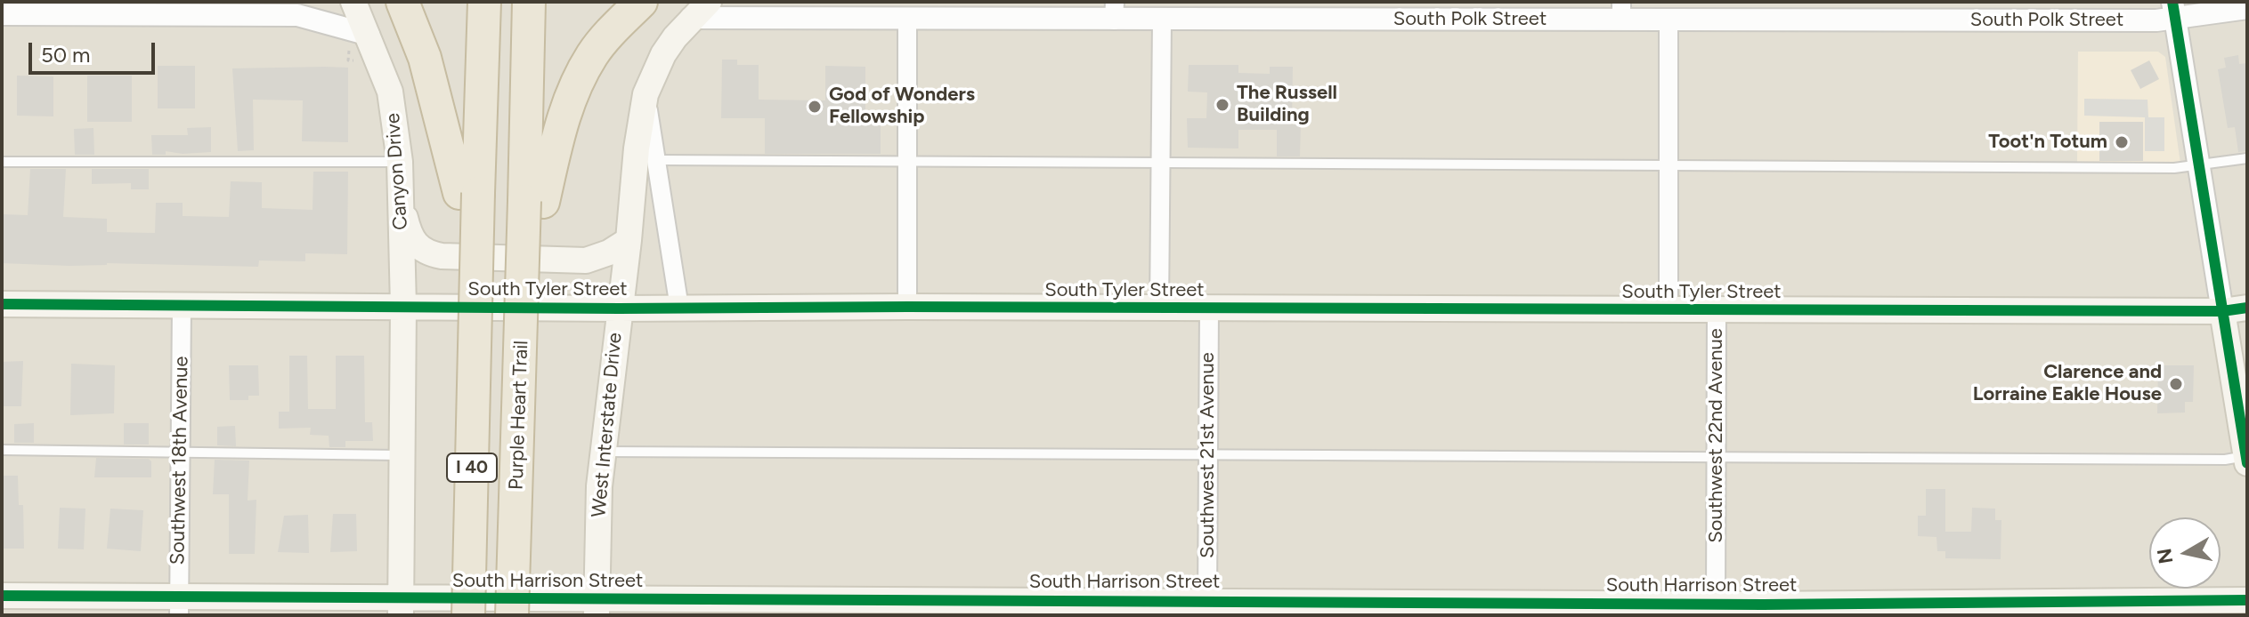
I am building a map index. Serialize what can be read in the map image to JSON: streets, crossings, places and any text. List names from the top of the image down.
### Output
{
  "streets": {
    "highway": ["Purple Heart Trail", "I 40"],
    "main road": [
      "Canyon Drive",
      "South Tyler Street",
      "West Interstate Drive",
      "South Harrison Street"
    ],
    "street": [
      "South Polk Street",
      "Southwest 22nd Avenue",
      "Southwest 21st Avenue",
      "Southwest 18th Avenue"
    ]
  },
  "crossings": [
    ["South Polk Street", "West Interstate Drive"],
    ["Canyon Drive", "South Tyler Street"],
    ["South Tyler Street", "West Interstate Drive"],
    ["South Tyler Street", "Southwest 22nd Avenue"],
    ["South Tyler Street", "Southwest 21st Avenue"],
    ["South Tyler Street", "Southwest 18th Avenue"],
    ["West Interstate Drive", "South Harrison Street"],
    ["Southwest 22nd Avenue", "South Harrison Street"],
    ["Southwest 21st Avenue", "South Harrison Street"],
    ["Southwest 18th Avenue", "South Harrison Street"]
  ],
  "places": [
    "The Russell Building",
    "God of Wonders Fellowship",
    "Toot'n Totum",
    "Clarence and Lorraine Eakle House"
  ],
  "scale_bar": "50 m",
  "north": "left"
}
